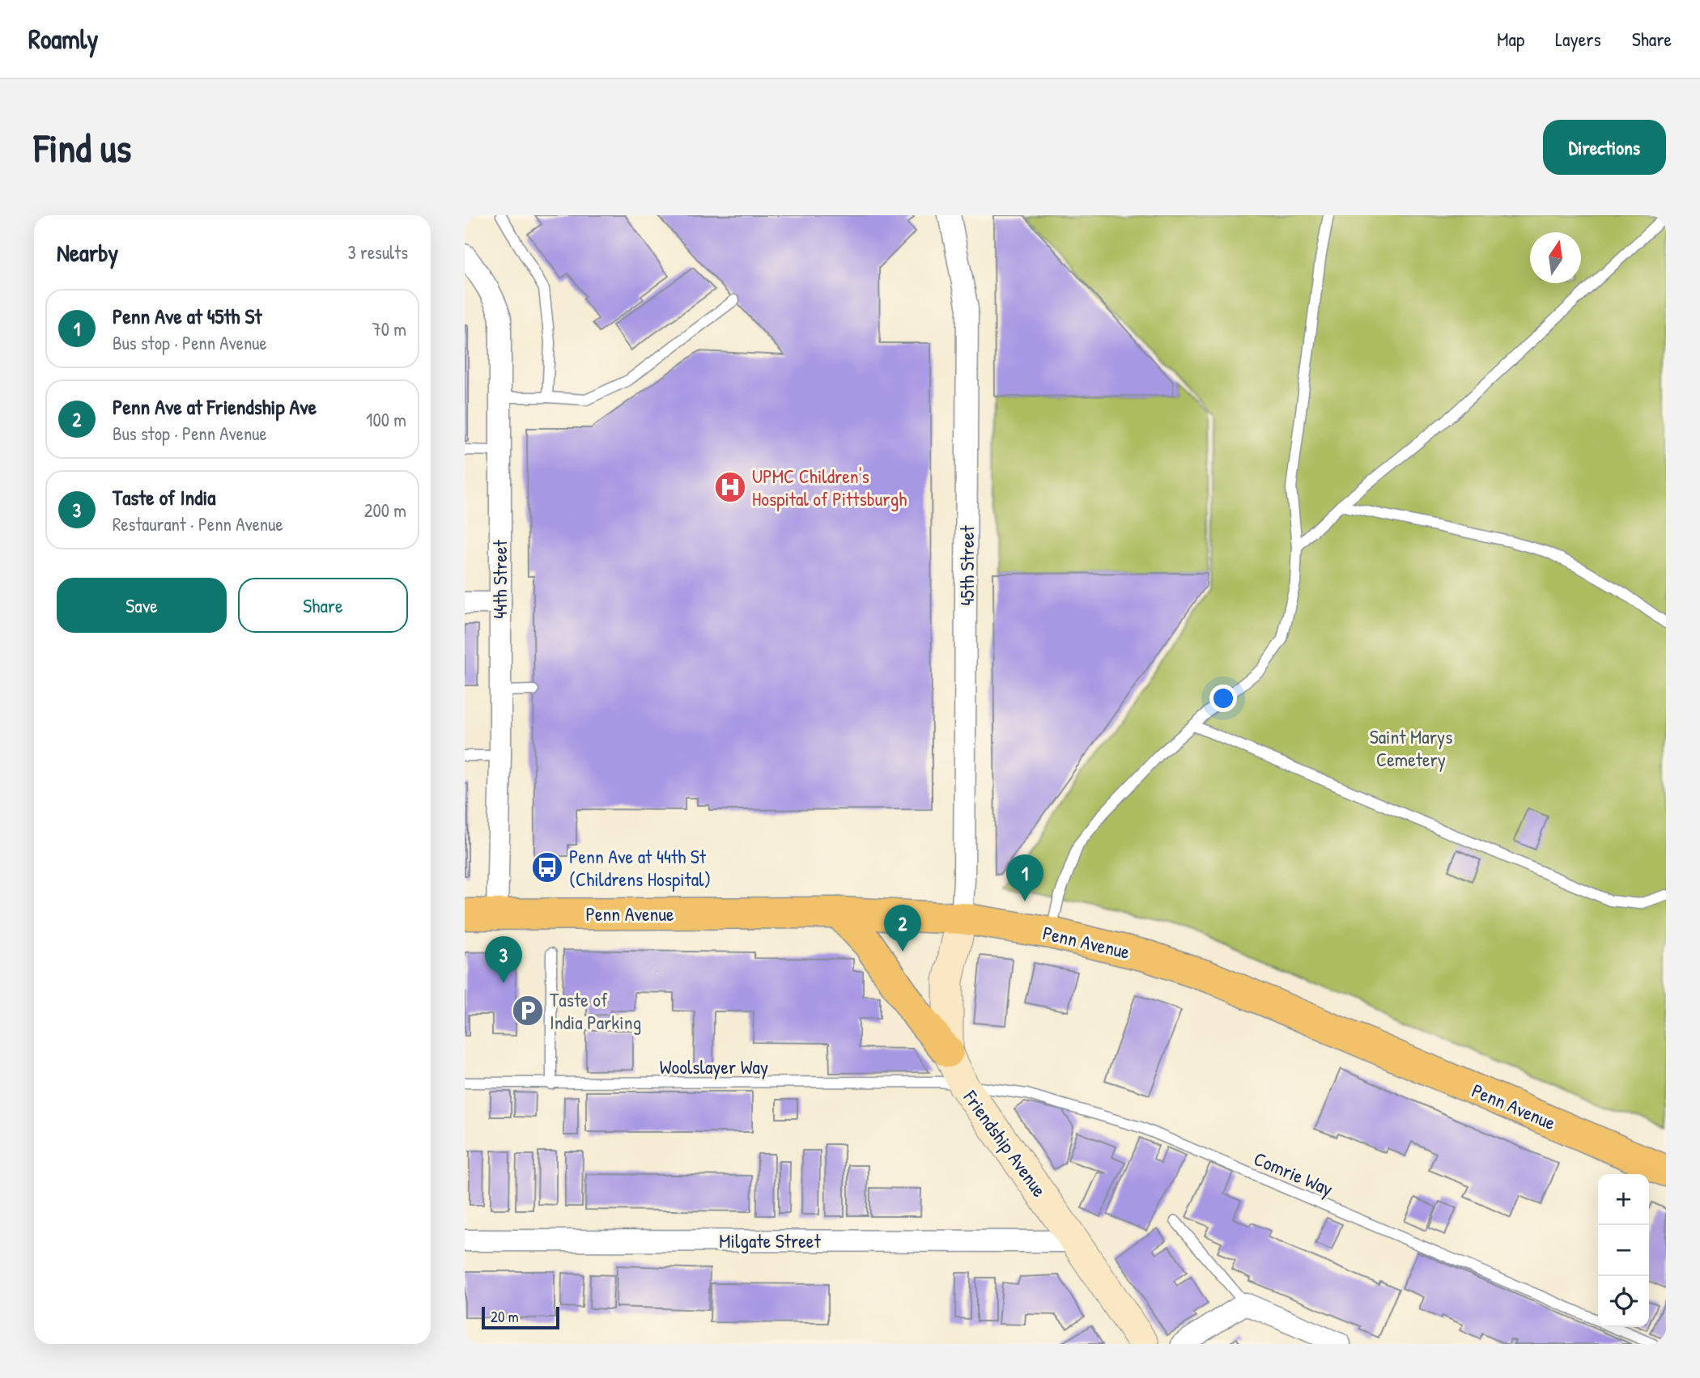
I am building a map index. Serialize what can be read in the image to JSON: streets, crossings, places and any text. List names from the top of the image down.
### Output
{
  "streets": {
    "main road": ["Penn Avenue"],
    "street": [
      "45th Street",
      "44th Street",
      "Friendship Avenue",
      "Milgate Street"
    ],
    "lane": ["Woolslayer Way", "Comrie Way"]
  },
  "crossings": [
    ["45th Street", "Penn Avenue"],
    ["45th Street", "Friendship Avenue"],
    ["44th Street", "Penn Avenue"],
    ["Penn Avenue", "Friendship Avenue"],
    ["Woolslayer Way", "Friendship Avenue"],
    ["Woolslayer Way", "Comrie Way"],
    ["Friendship Avenue", "Comrie Way"],
    ["Friendship Avenue", "Milgate Street"]
  ],
  "parks": ["Saint Marys Cemetery"],
  "places": {
    "hospital": ["UPMC Children's Hospital of Pittsburgh"],
    "bus stop": ["Penn Ave at 44th St (Childrens Hospital)"],
    "parking": ["Taste of India Parking"]
  },
  "scale_bar": "20 m",
  "north": "top",
  "page": {
    "header": "Roamly",
    "nav": ["Map", "Layers", "Share"],
    "buttons": [
      "Directions",
      ["Save", "Share"]
    ],
    "title": "Find us",
    "heading": ["Nearby", "3 results"],
    "list": [
      {
        "mark": "1",
        "name": "Penn Ave at 45th St",
        "note": "Bus stop · Penn Avenue",
        "value": "70 m"
      },
      {
        "mark": "2",
        "name": "Penn Ave at Friendship Ave",
        "note": "Bus stop · Penn Avenue",
        "value": "100 m"
      },
      {
        "mark": "3",
        "name": "Taste of India",
        "note": "Restaurant · Penn Avenue",
        "value": "200 m"
      }
    ],
    "pins": ["1", "2", "3"],
    "map_buttons": ["+", "−"],
    "scale": "20 m"
  }
}
